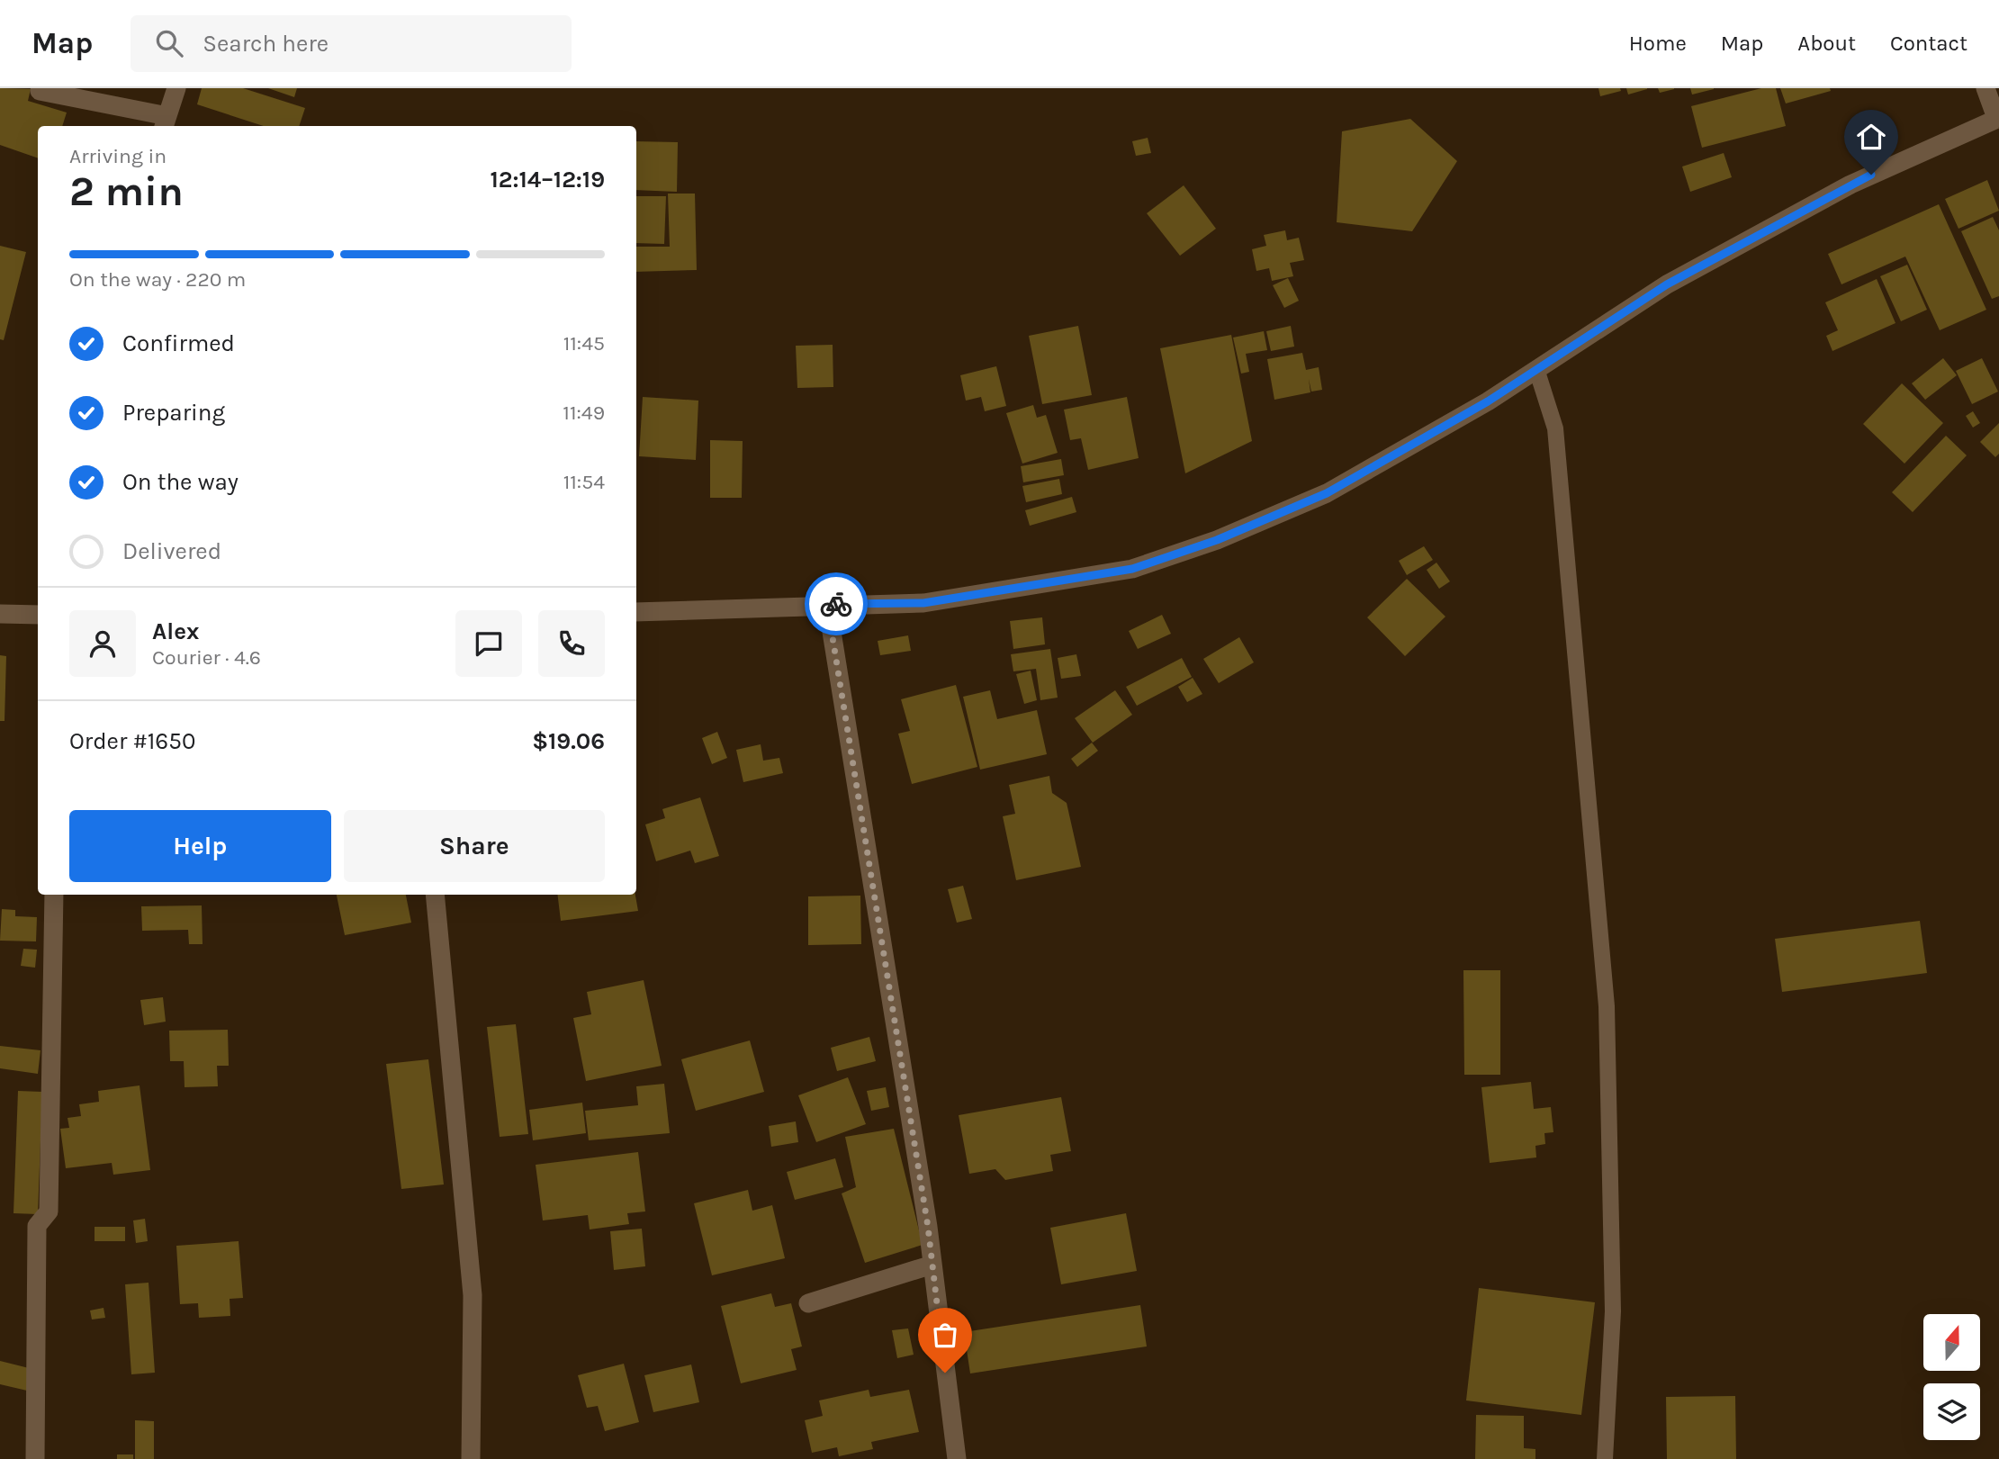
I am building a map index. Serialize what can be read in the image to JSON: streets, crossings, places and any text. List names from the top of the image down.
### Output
{
  "north": "top",
  "page": {
    "header": "Map",
    "search": "Search here",
    "nav": [
      "Home",
      "Map",
      "About",
      "Contact"
    ],
    "heading": ["2 min", "Arriving in", "12:14–12:19"],
    "panel": [
      "Alex",
      "Courier · 4.6",
      "Order #1650",
      "$19.06"
    ],
    "bar": "On the way · 220 m",
    "list": [
      ["Confirmed", "11:45"],
      ["Preparing", "11:49"],
      ["On the way", "11:54"],
      "Delivered"
    ],
    "buttons": ["Help", "Share"]
  }
}
